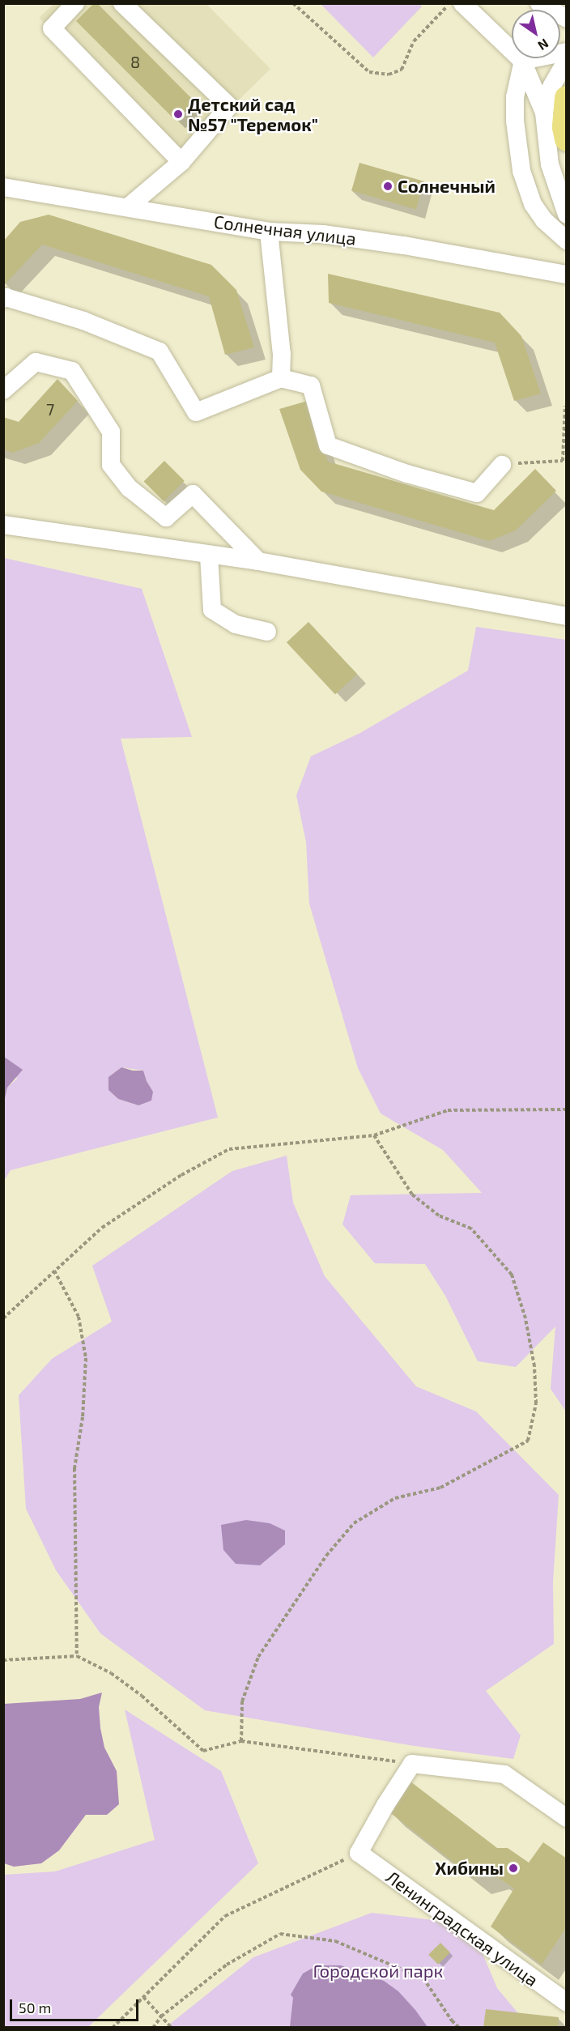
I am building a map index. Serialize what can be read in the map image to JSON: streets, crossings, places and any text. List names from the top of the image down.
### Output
{
  "streets": {
    "street": ["Солнечная улица", "Ленинградская улица"]
  },
  "parks": ["Городской парк"],
  "places": ["Детский сад №57 \"Теремок\"", "Солнечный", "Хибины"],
  "house_numbers": ["8", "7"],
  "scale_bar": "50 m",
  "north": "bottom right"
}
